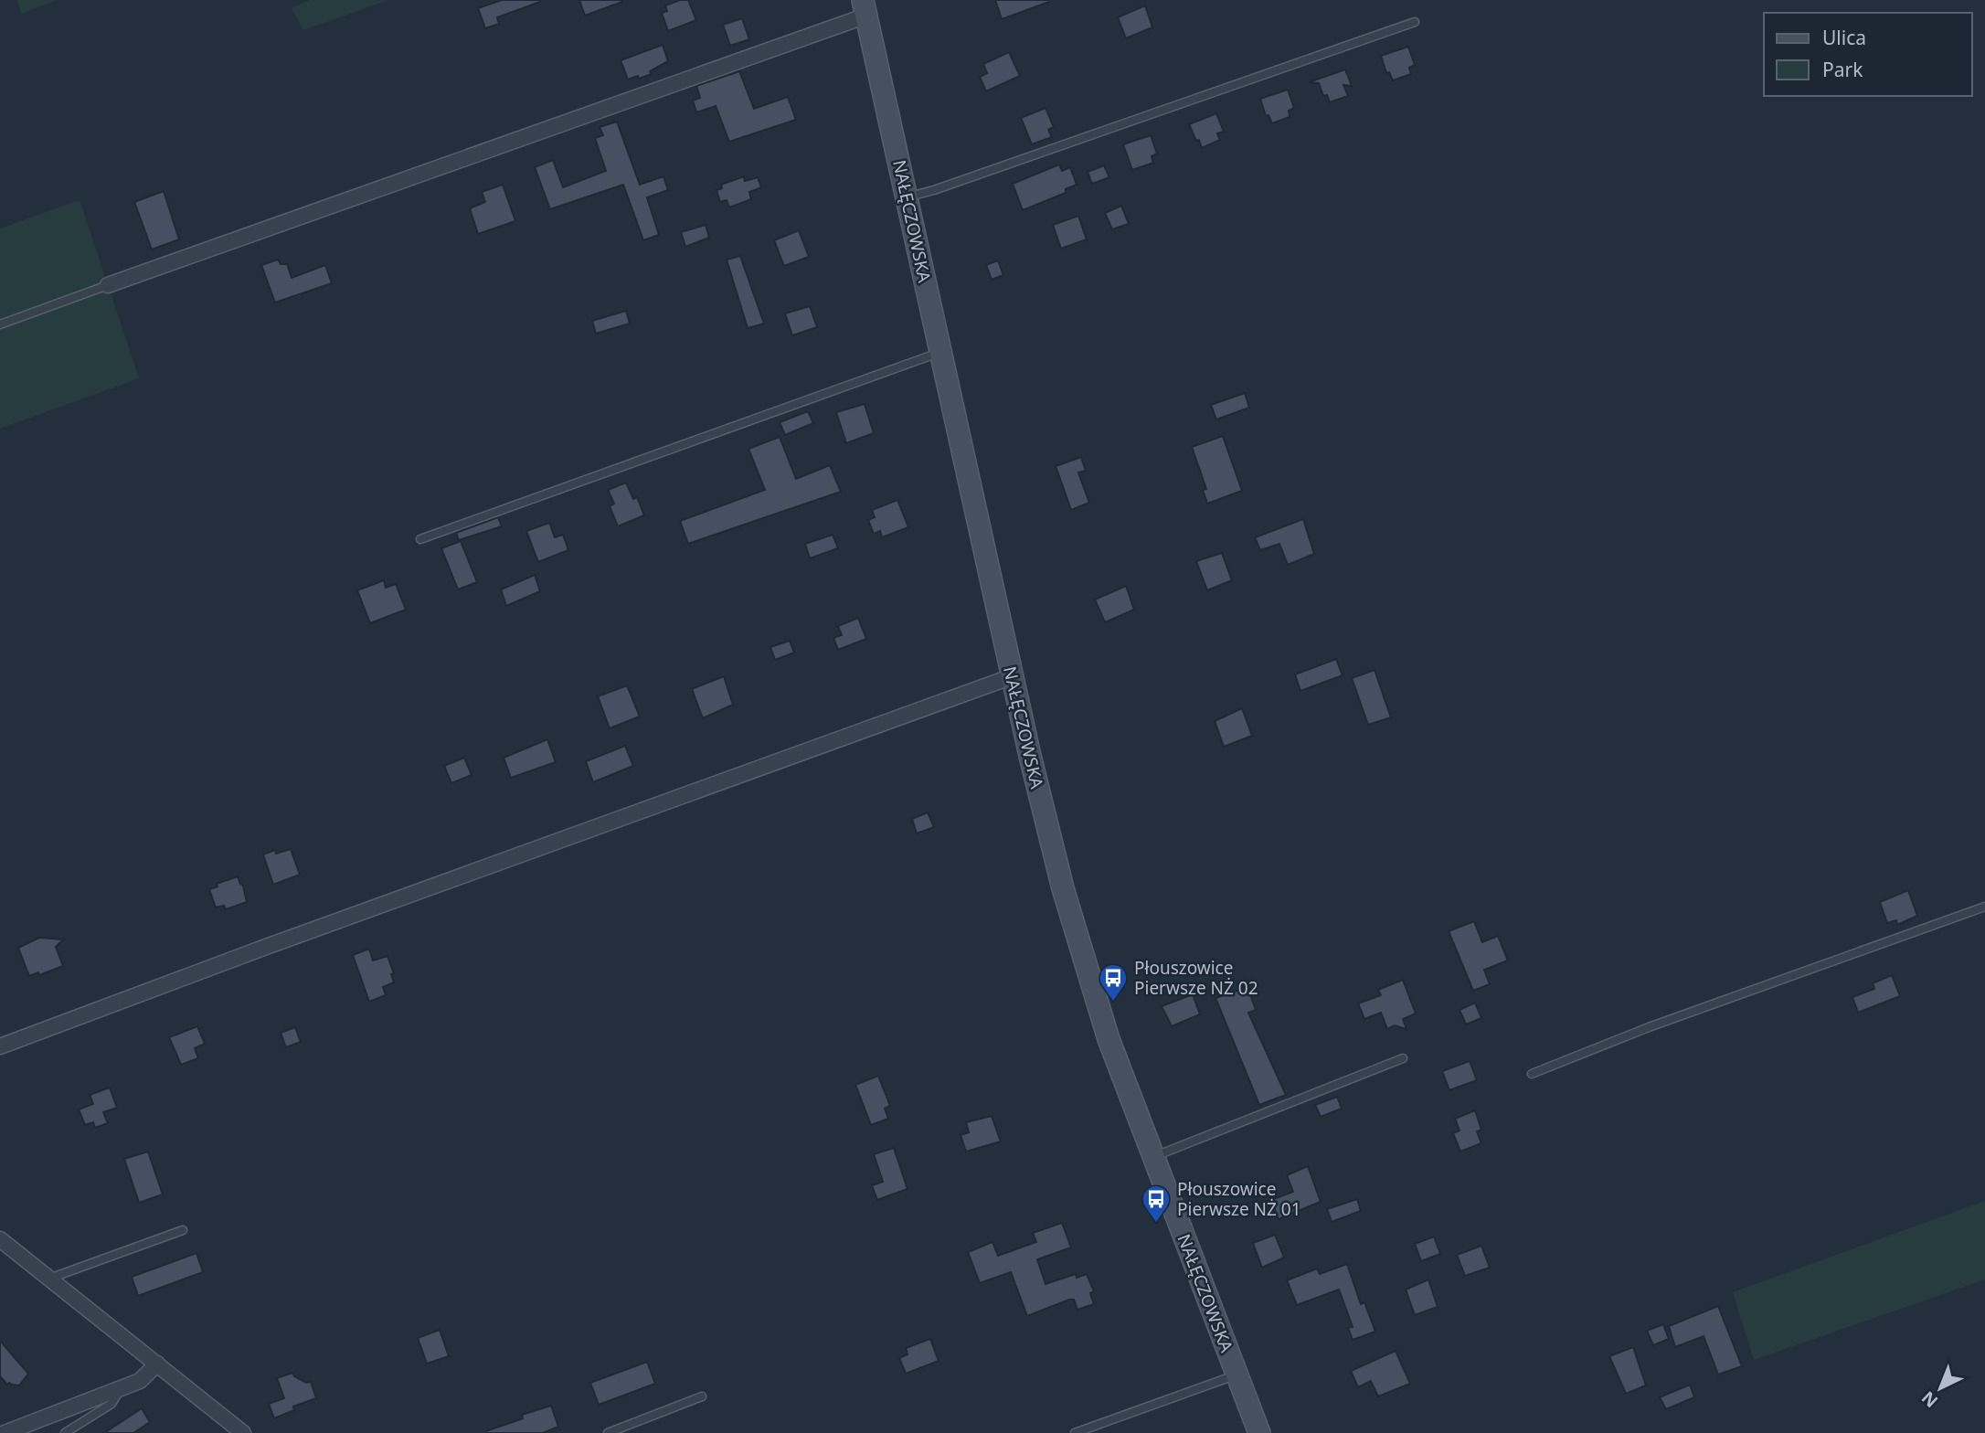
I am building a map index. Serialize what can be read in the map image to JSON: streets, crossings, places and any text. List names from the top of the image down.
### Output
{
  "streets": {
    "main road": ["NAŁĘCZOWSKA"]
  },
  "places": {
    "bus stop": ["Płouszowice Pierwsze NŻ 02", "Płouszowice Pierwsze NŻ 01"]
  },
  "legend": ["Ulica", "Park"],
  "north": "bottom left"
}
